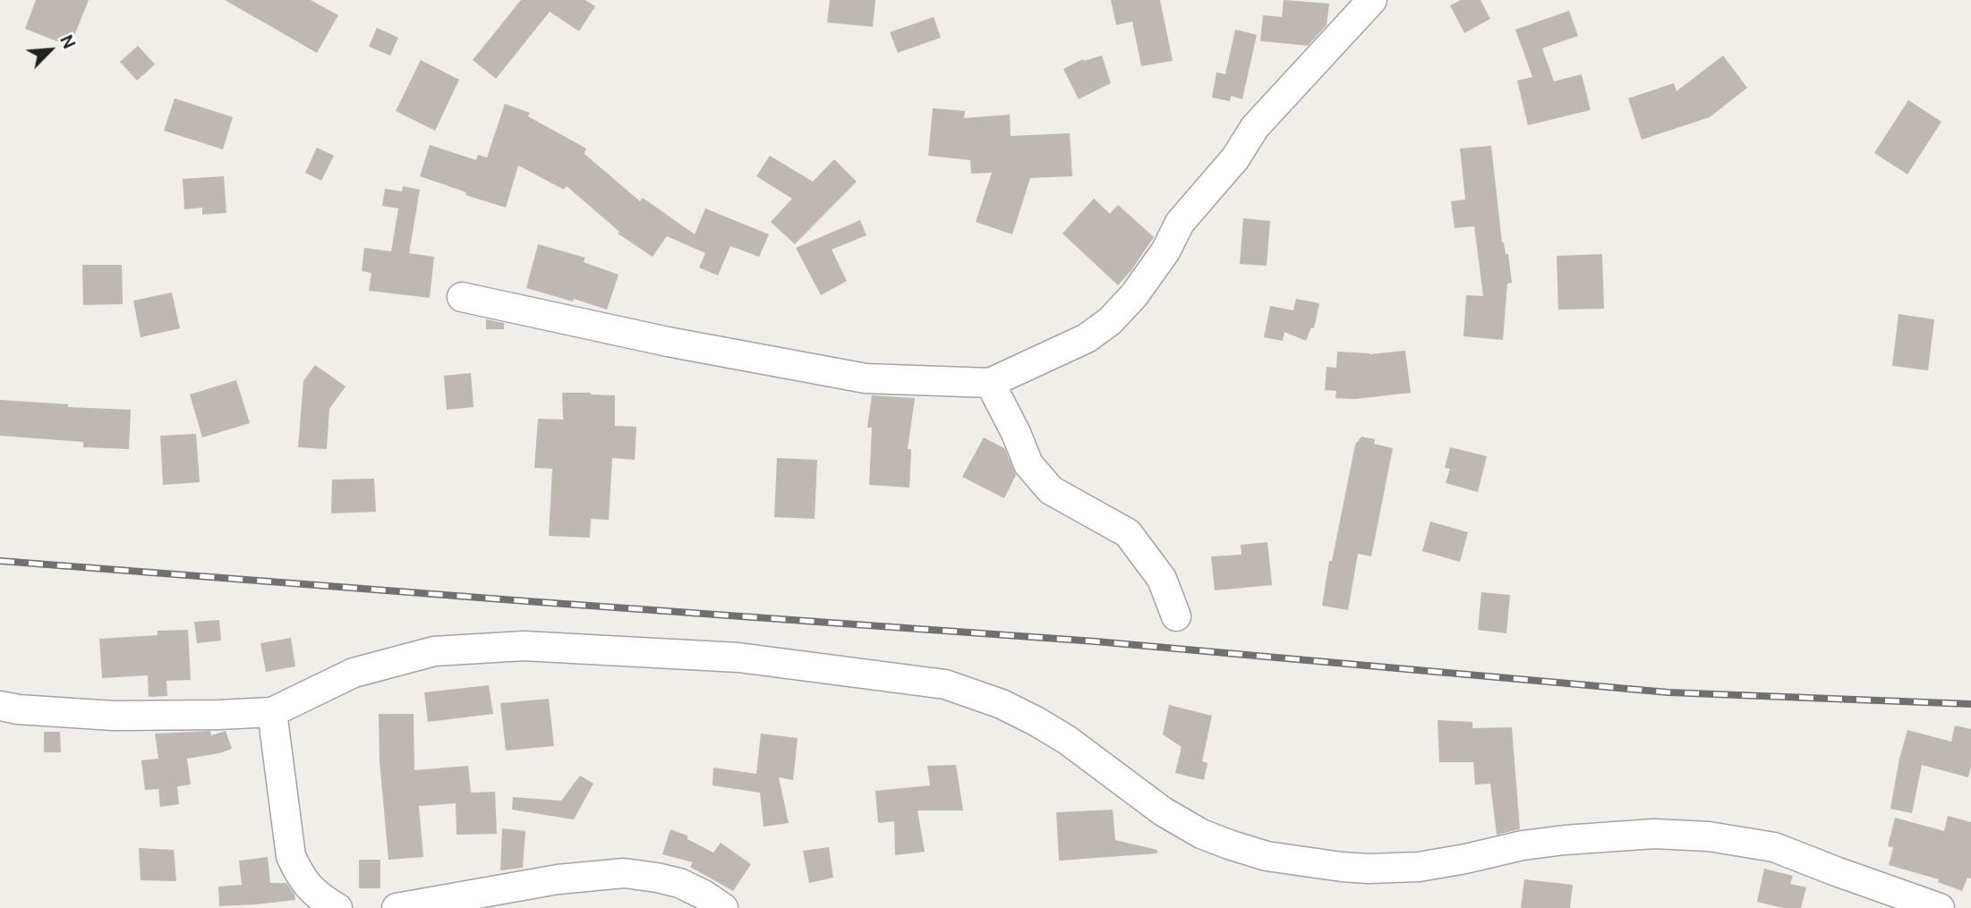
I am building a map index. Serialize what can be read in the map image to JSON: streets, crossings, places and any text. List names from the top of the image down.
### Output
{
  "north": "top right"
}
